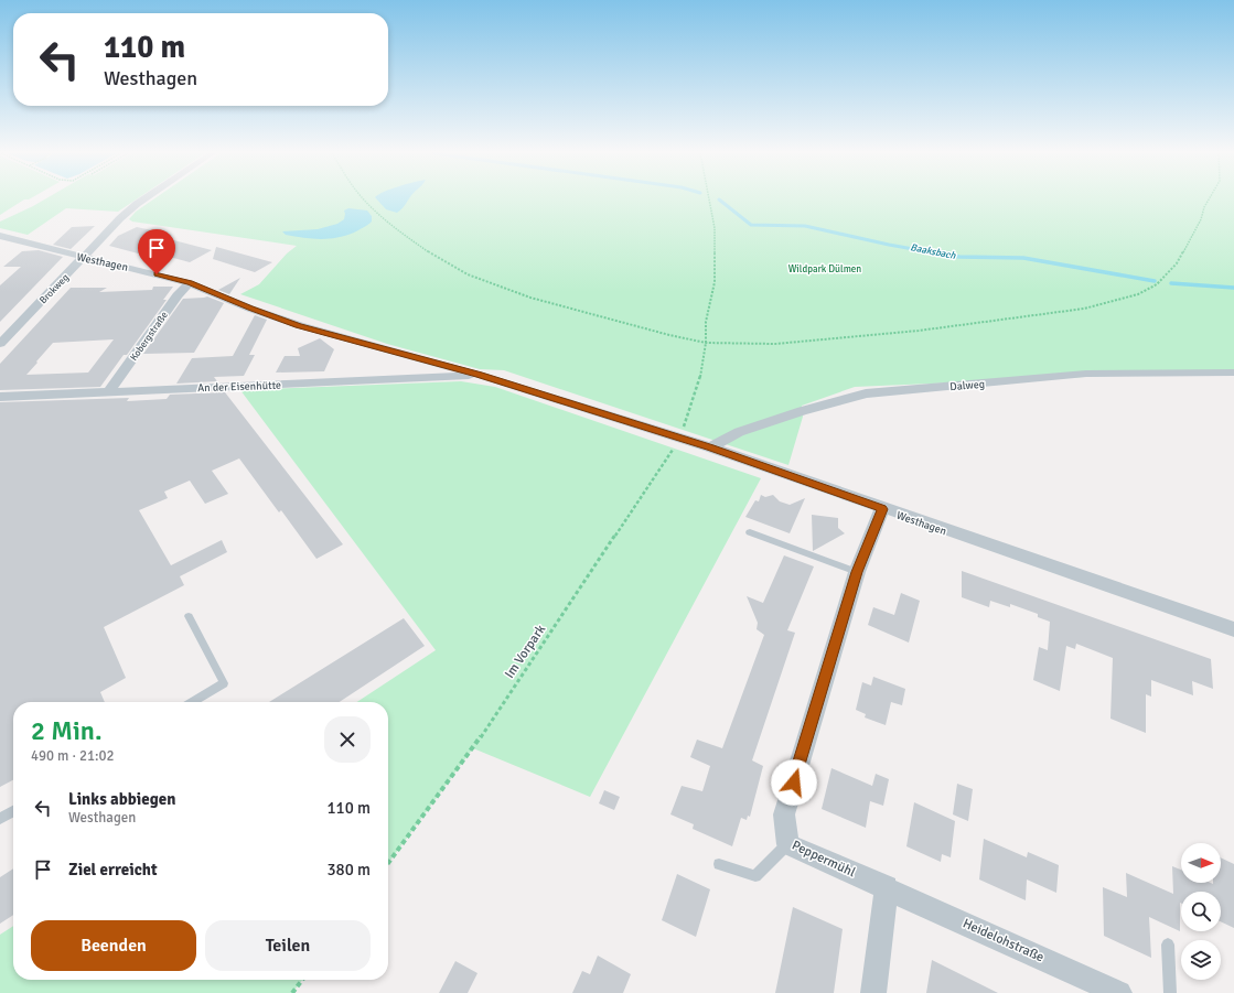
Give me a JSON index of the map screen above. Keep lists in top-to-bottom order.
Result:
{
  "streets": {
    "street": [
      "Westhagen",
      "Brokweg",
      "Kobergstraße",
      "Dalweg",
      "An der Eisenhütte",
      "Peppermühl",
      "Heidelohstraße"
    ],
    "path": ["Im Vorpark"]
  },
  "crossings": [
    ["Westhagen", "Brokweg"],
    ["Westhagen", "Kobergstraße"],
    ["Westhagen", "Dalweg"],
    ["Westhagen", "An der Eisenhütte"],
    ["Westhagen", "Im Vorpark"],
    ["Westhagen", "Peppermühl"],
    ["Kobergstraße", "An der Eisenhütte"],
    ["Peppermühl", "Heidelohstraße"]
  ],
  "water": ["Baaksbach"],
  "parks": ["Wildpark Dülmen"],
  "north": "right",
  "page": {
    "turn": ["110 m", "Westhagen"],
    "heading": ["2 Min.", "490 m · 21:02"],
    "list": [
      {
        "name": "Links abbiegen",
        "note": "Westhagen",
        "value": "110 m"
      },
      {
        "name": "Ziel erreicht",
        "value": "380 m"
      }
    ],
    "buttons": ["Beenden", "Teilen"]
  }
}
